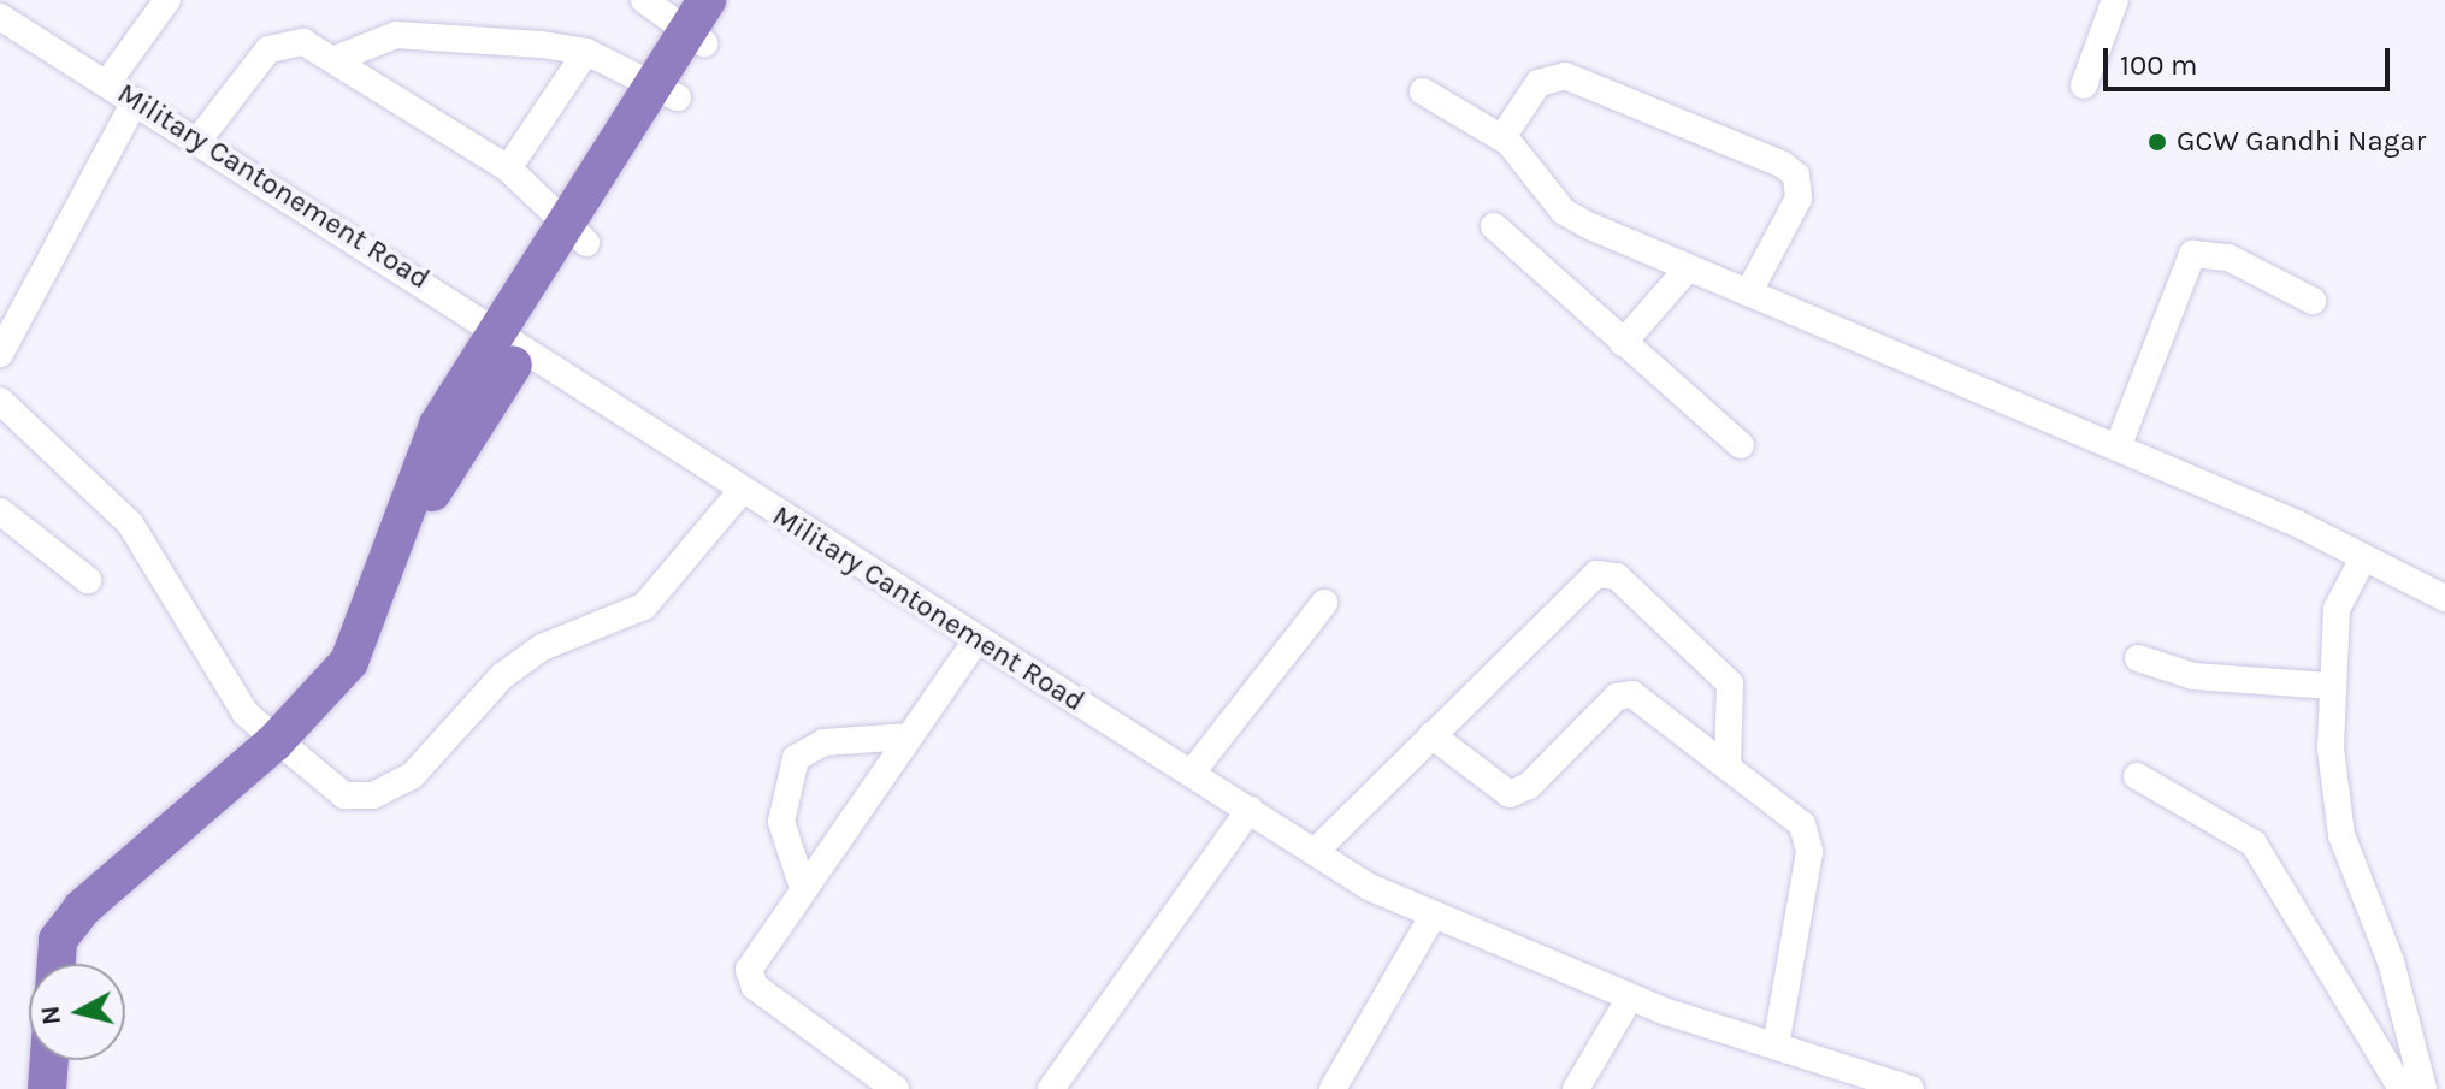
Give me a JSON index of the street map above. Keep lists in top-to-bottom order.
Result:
{
  "streets": {
    "street": ["Military Cantonement Road"]
  },
  "places": ["GCW Gandhi Nagar"],
  "scale_bar": "100 m",
  "north": "left"
}
